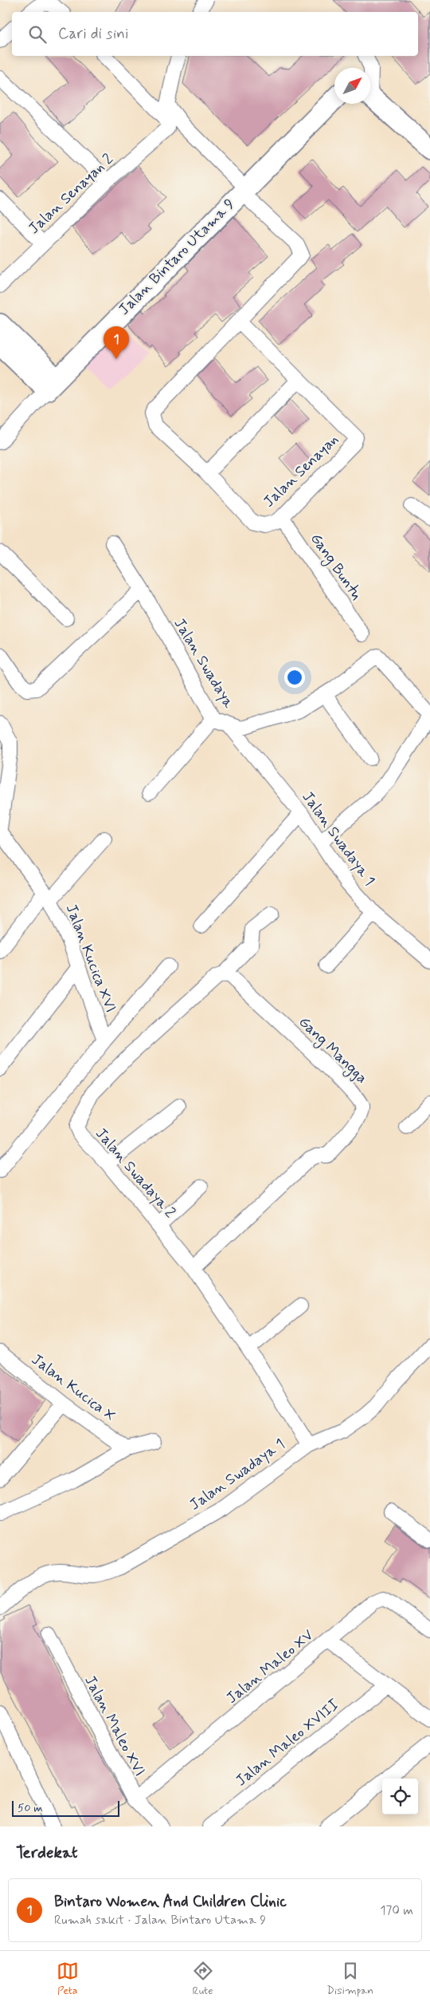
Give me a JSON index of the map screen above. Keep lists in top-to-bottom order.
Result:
{
  "streets": {
    "street": [
      "Jalan Senayan 2",
      "Jalan Bintaro Utama 9",
      "Jalan Senayan",
      "Gang Buntu",
      "Jalan Swadaya",
      "Jalan Swadaya 1",
      "Jalan Kucica XVI",
      "Gang Mangga",
      "Jalan Swadaya 2",
      "Jalan Kucica X",
      "Jalan Maleo XV",
      "Jalan Maleo XVI",
      "Jalan Maleo XVIII"
    ]
  },
  "crossings": [
    ["Jalan Bintaro Utama 9", "Jalan Senayan"],
    ["Jalan Senayan", "Gang Buntu"],
    ["Jalan Swadaya", "Jalan Swadaya 1"],
    ["Jalan Swadaya 1", "Jalan Swadaya 2"],
    ["Gang Mangga", "Jalan Swadaya 2"],
    ["Jalan Maleo XV", "Jalan Maleo XVI"]
  ],
  "scale_bar": "50 m",
  "north": "top right",
  "page": {
    "search": "Cari di sini",
    "pins": "1",
    "scale": "50 m",
    "heading": "Terdekat",
    "list": [
      {
        "mark": "1",
        "name": "Bintaro Women And Children Clinic",
        "note": "Rumah sakit · Jalan Bintaro Utama 9",
        "value": "170 m"
      }
    ],
    "nav": ["Peta", "Rute", "Disimpan"]
  }
}
